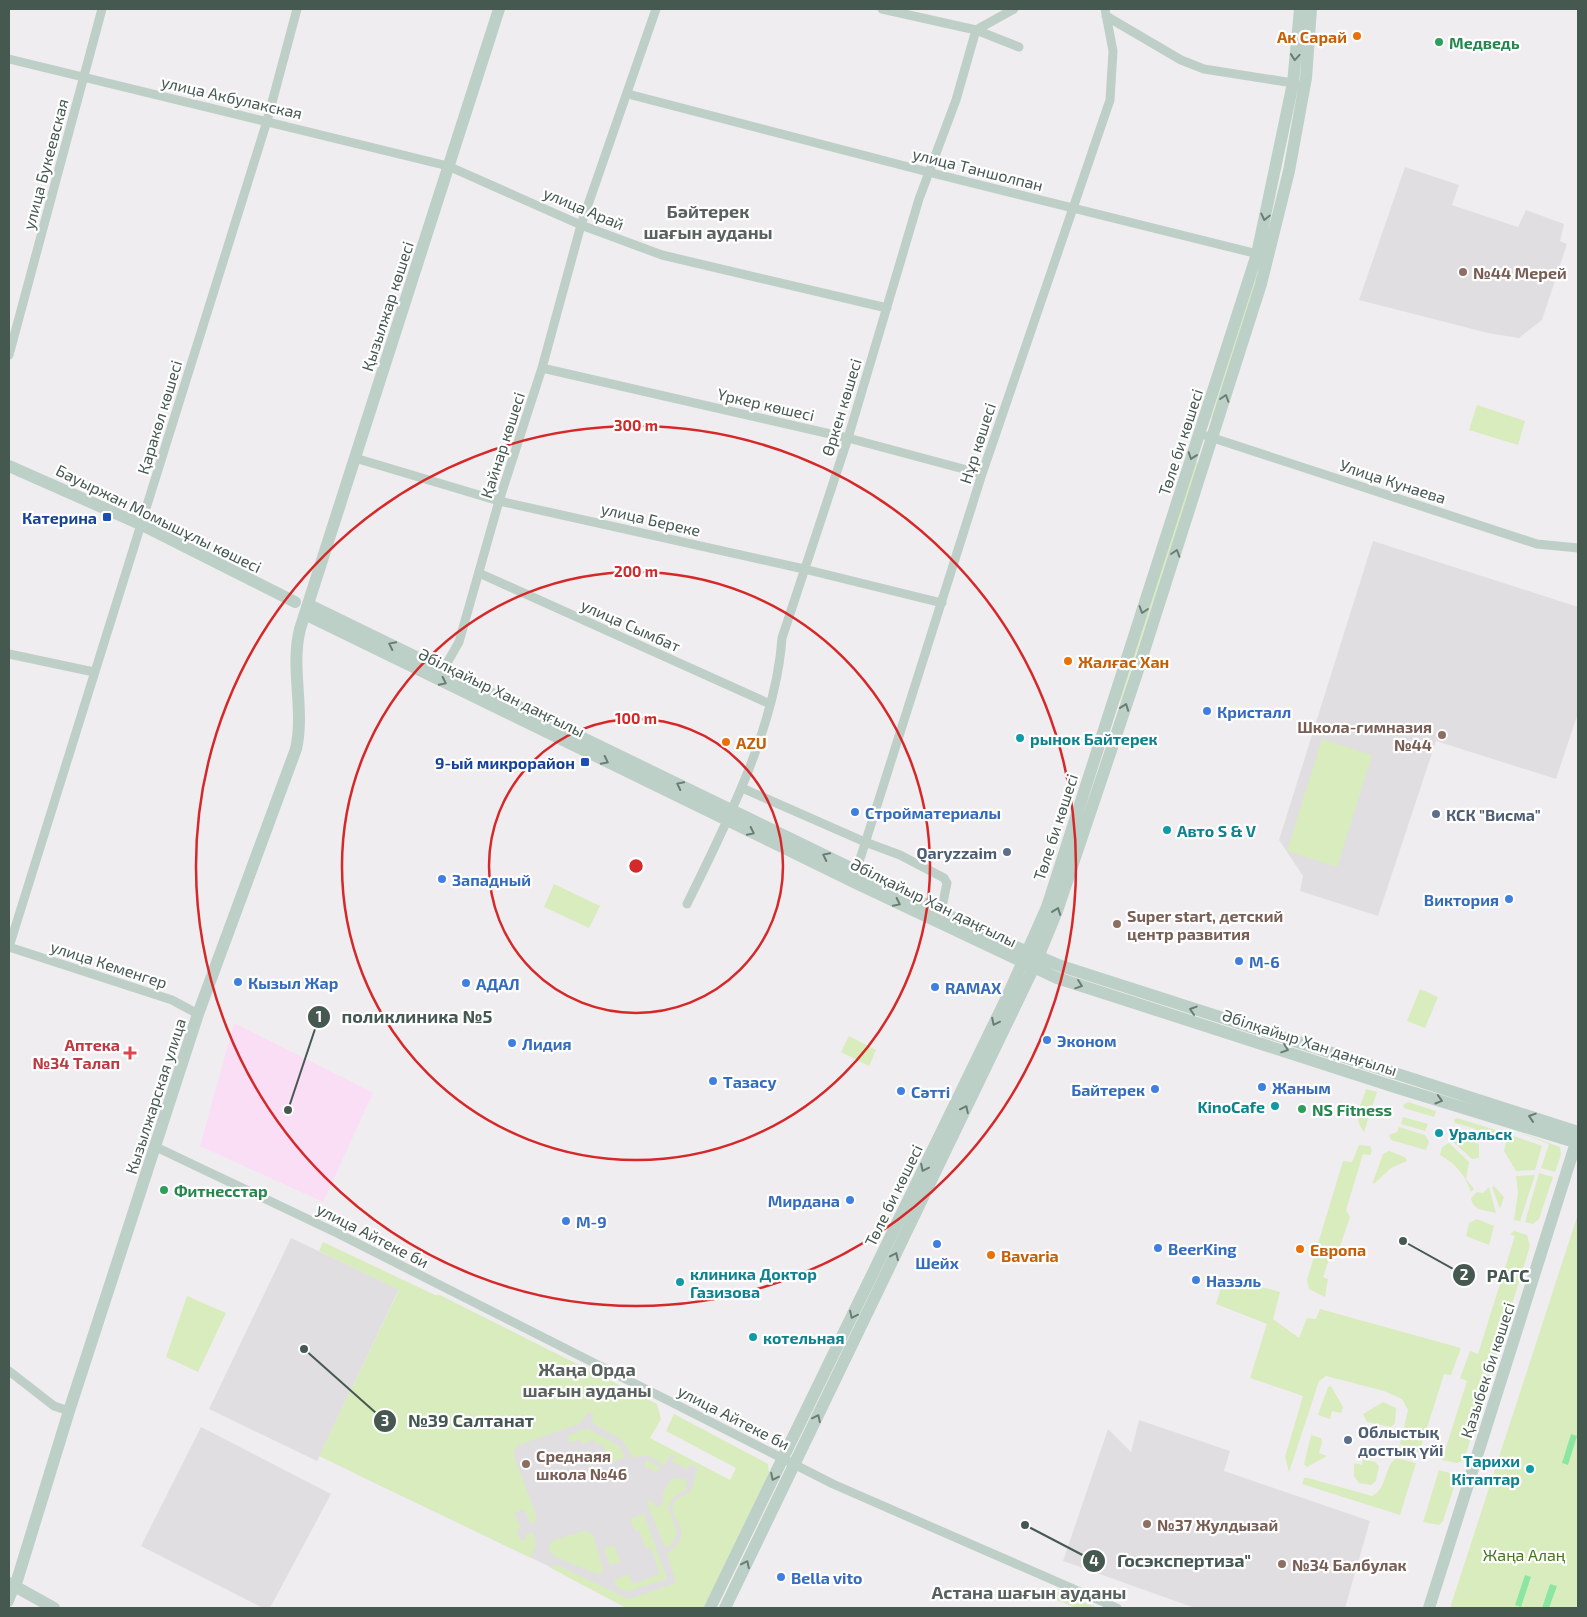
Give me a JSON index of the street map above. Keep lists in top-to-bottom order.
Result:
{
  "streets": {
    "street": [
      "улица Акбулакская",
      "улица Букеевская",
      "улица Таншолпан",
      "улица Арай",
      "Қызылжар көшесі",
      "Үркер көшесі",
      "Өркен көшесі",
      "Қаракөл көшесі",
      "Төле би көшесі",
      "Нұр көшесі",
      "Қайнар көшесі",
      "Улица Кунаева",
      "Бауыржан Момышұлы көшесі",
      "улица Береке",
      "улица Сымбат",
      "Әбілқайыр Хан даңғылы",
      "улица Кеменгер",
      "Кызылжарская улица",
      "улица Айтеке би",
      "Қазыбек би көшесі"
    ]
  },
  "crossings": [
    ["улица Акбулакская", "улица Букеевская"],
    ["улица Акбулакская", "улица Арай"],
    ["улица Акбулакская", "Қызылжар көшесі"],
    ["улица Акбулакская", "Қаракөл көшесі"],
    ["улица Таншолпан", "Өркен көшесі"],
    ["улица Таншолпан", "Төле би көшесі"],
    ["улица Таншолпан", "Нұр көшесі"],
    ["улица Таншолпан", "Қайнар көшесі"],
    ["улица Арай", "Қызылжар көшесі"],
    ["улица Арай", "Өркен көшесі"],
    ["улица Арай", "Қайнар көшесі"],
    ["Қызылжар көшесі", "Бауыржан Момышұлы көшесі"],
    ["Қызылжар көшесі", "улица Береке"],
    ["Қызылжар көшесі", "Әбілқайыр Хан даңғылы"],
    ["Қызылжар көшесі", "Кызылжарская улица"],
    ["Үркер көшесі", "Өркен көшесі"],
    ["Үркер көшесі", "Нұр көшесі"],
    ["Үркер көшесі", "Қайнар көшесі"],
    ["Өркен көшесі", "улица Береке"],
    ["Өркен көшесі", "улица Сымбат"],
    ["Өркен көшесі", "Әбілқайыр Хан даңғылы"],
    ["Қаракөл көшесі", "Бауыржан Момышұлы көшесі"],
    ["Қаракөл көшесі", "улица Кеменгер"],
    ["Төле би көшесі", "Улица Кунаева"],
    ["Төле би көшесі", "Әбілқайыр Хан даңғылы"],
    ["Төле би көшесі", "улица Айтеке би"],
    ["Нұр көшесі", "улица Береке"],
    ["Нұр көшесі", "Әбілқайыр Хан даңғылы"],
    ["Қайнар көшесі", "улица Береке"],
    ["Қайнар көшесі", "улица Сымбат"],
    ["Қайнар көшесі", "Әбілқайыр Хан даңғылы"],
    ["Бауыржан Момышұлы көшесі", "Әбілқайыр Хан даңғылы"],
    ["Бауыржан Момышұлы көшесі", "Кызылжарская улица"],
    ["Әбілқайыр Хан даңғылы", "Кызылжарская улица"],
    ["Әбілқайыр Хан даңғылы", "Қазыбек би көшесі"],
    ["улица Кеменгер", "Кызылжарская улица"],
    ["Кызылжарская улица", "улица Айтеке би"]
  ],
  "districts": ["Бәйтерек шағын ауданы", "Жаңа Орда шағын ауданы", "Астана шағын ауданы"],
  "parks": ["Жаңа Алаң"],
  "places": {
    "other": [
      "Ак Сарай",
      "Медведь",
      "№44 Мерей",
      "Жалғас Хан",
      "Кристалл",
      "Школа-гимназия №44",
      "рынок Байтерек",
      "AZU",
      "Стройматериалы",
      "КСК \"Висма\"",
      "Авто S & V",
      "Qaryzzaim",
      "Западный",
      "Виктория",
      "Super start, детский центр развития",
      "M-6",
      "Кызыл Жар",
      "АДАЛ",
      "RAMAX",
      "Эконом",
      "Лидия",
      "Тазасу",
      "Жаным",
      "Байтерек",
      "Cәтті",
      "KinoCafe",
      "NS Fitness",
      "поликлиника №5",
      "Уральск",
      "Фитнесстар",
      "Мирдана",
      "M-9",
      "РАГС",
      "Шейх",
      "BeerKing",
      "Европа",
      "Bavaria",
      "Назэль",
      "клиника Доктор Газизова",
      "котельная",
      "№39 Салтанат",
      "Облыстық достық үйі",
      "Среднаяя школа №46",
      "Тарихи Кітаптар",
      "№37 Жулдызай",
      "Госэкспертиза\"",
      "№34 Балбулак",
      "Bella vito"
    ],
    "transit": ["Катерина", "9-ый микрорайон"],
    "health": ["Аптека №34 Талап"]
  },
  "rings": ["300 m", "200 m", "100 m"]
}
